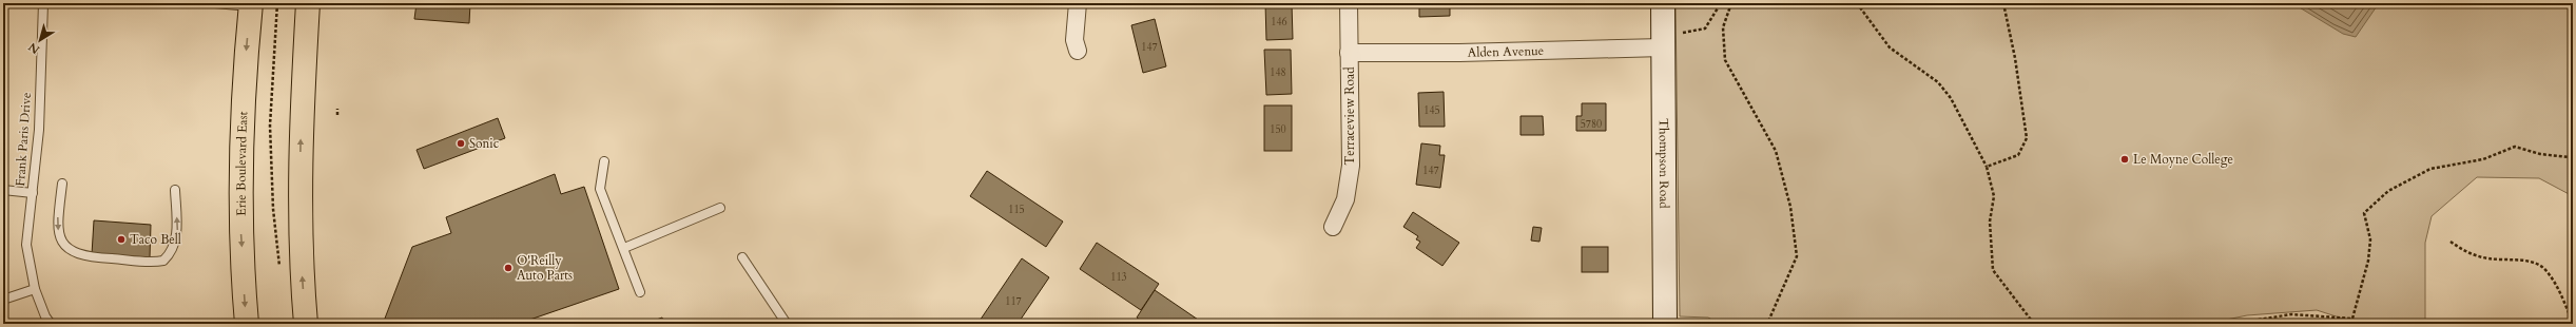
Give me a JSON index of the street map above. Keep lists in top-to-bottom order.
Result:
{
  "streets": {
    "main road": ["Erie Boulevard East"],
    "street": ["Alden Avenue", "Terraceview Road", "Thompson Road"],
    "lane": ["Frank Paris Drive"]
  },
  "crossings": [
    ["Alden Avenue", "Terraceview Road"],
    ["Alden Avenue", "Thompson Road"]
  ],
  "places": [
    "Sonic",
    "Le Moyne College",
    "Taco Bell",
    "O'Reilly Auto Parts"
  ],
  "house_numbers": [
    "146",
    "147",
    "148",
    "145",
    "5780",
    "150",
    "147",
    "115",
    "113",
    "117"
  ],
  "north": "bottom left"
}
